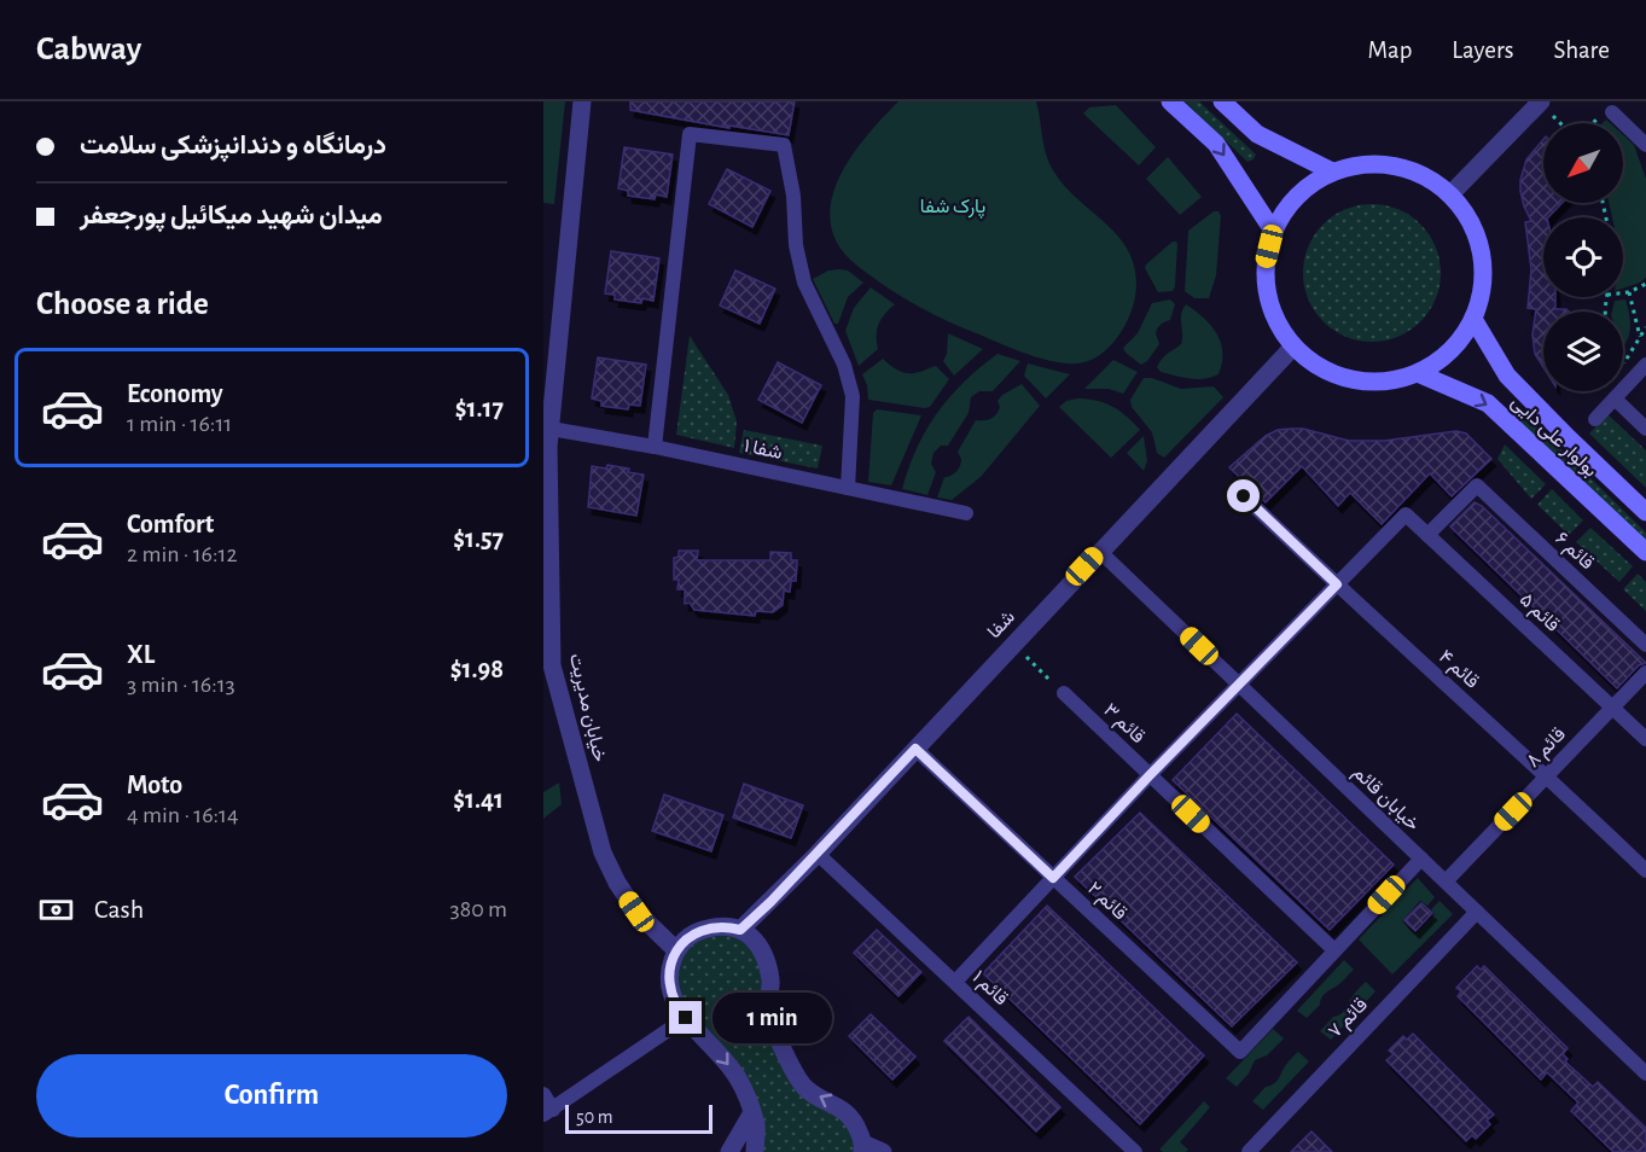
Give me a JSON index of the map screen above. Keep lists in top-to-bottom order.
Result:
{
  "streets": {
    "main road": ["بولوار علی دایی"],
    "street": [
      "شفا ۱",
      "قائم ۶",
      "قائم ۵",
      "شفا",
      "قائم ۴",
      "خیابان مدیریت",
      "قائم ۳",
      "قائم ۸",
      "خیابان قائم",
      "قائم ۲",
      "قائم ۱",
      "قائم ۷"
    ]
  },
  "crossings": [
    ["بولوار علی دایی", "شفا"],
    ["شفا ۱", "خیابان مدیریت"],
    ["قائم ۶", "قائم ۵"],
    ["قائم ۵", "قائم ۴"],
    ["قائم ۵", "قائم ۸"],
    ["شفا", "خیابان قائم"],
    ["شفا", "قائم ۲"],
    ["شفا", "قائم ۱"],
    ["قائم ۴", "قائم ۸"],
    ["قائم ۳", "قائم ۲"],
    ["قائم ۸", "خیابان قائم"],
    ["خیابان قائم", "قائم ۷"]
  ],
  "parks": ["پارک شفا"],
  "scale_bar": "50 m",
  "north": "bottom left",
  "page": {
    "header": "Cabway",
    "nav": ["Map", "Layers", "Share"],
    "banner": ["درمانگاه و دندانپزشکی سلامت", "میدان شهید میکائیل پورجعفر"],
    "heading": "Choose a ride",
    "list": [
      {
        "name": "Economy",
        "note": "1 min · 16:11",
        "value": "$1.17"
      },
      {
        "name": "Comfort",
        "note": "2 min · 16:12",
        "value": "$1.57"
      },
      {
        "name": "XL",
        "note": "3 min · 16:13",
        "value": "$1.98"
      },
      {
        "name": "Moto",
        "note": "4 min · 16:14",
        "value": "$1.41"
      }
    ],
    "pay": ["Cash", "380 m"],
    "bubble": "1 min",
    "buttons": "Confirm",
    "scale": "50 m"
  }
}
